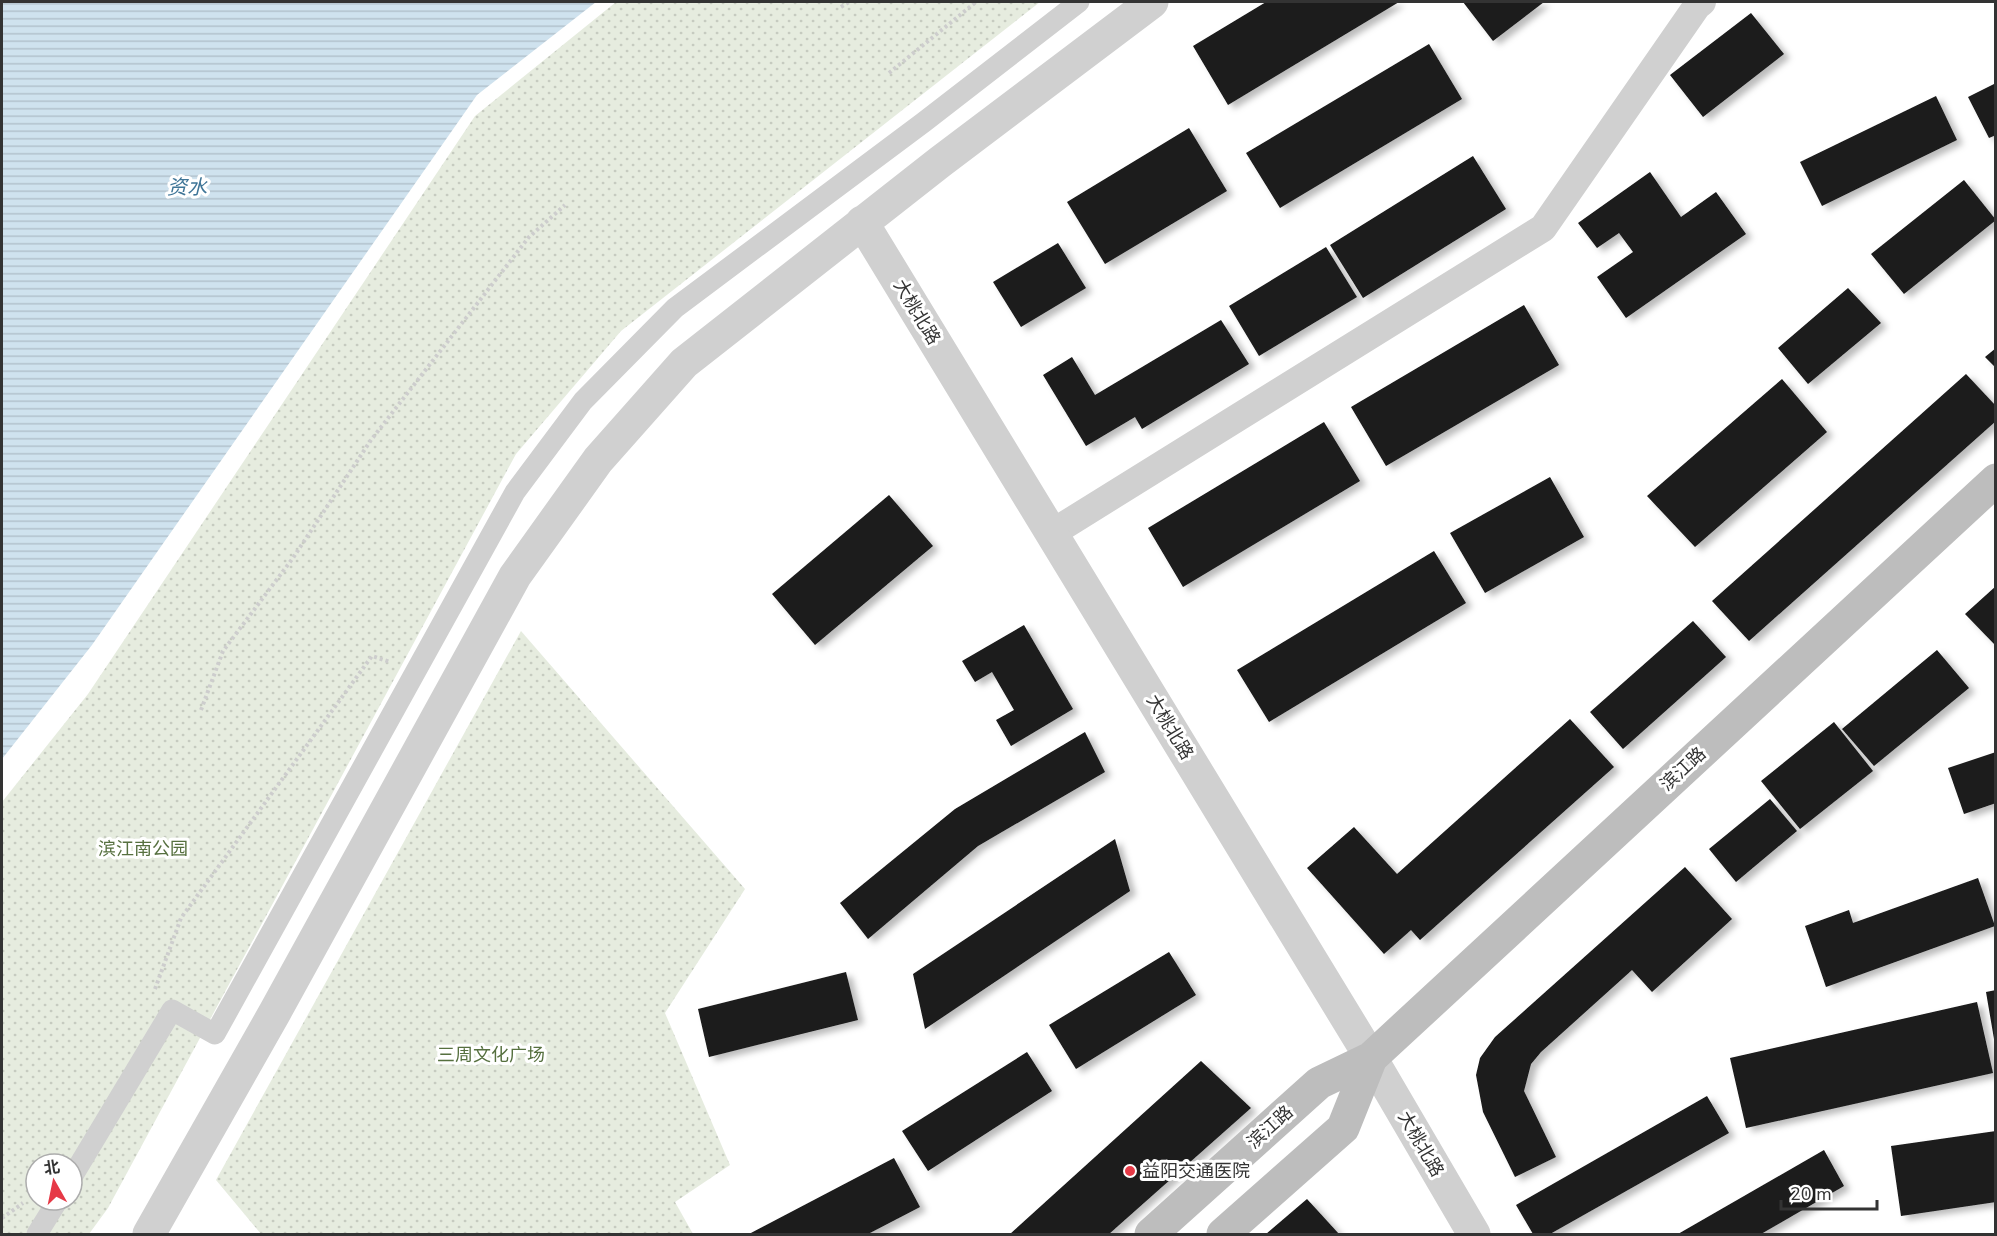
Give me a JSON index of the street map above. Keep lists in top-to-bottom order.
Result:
{
  "streets": {
    "main road": ["滨江路"],
    "street": ["大桃北路"]
  },
  "crossings": [
    ["大桃北路", "滨江路"]
  ],
  "water": ["资水"],
  "parks": ["滨江南公园", "三周文化广场"],
  "places": ["益阳交通医院"],
  "scale_bar": "20 m",
  "north": "top"
}
